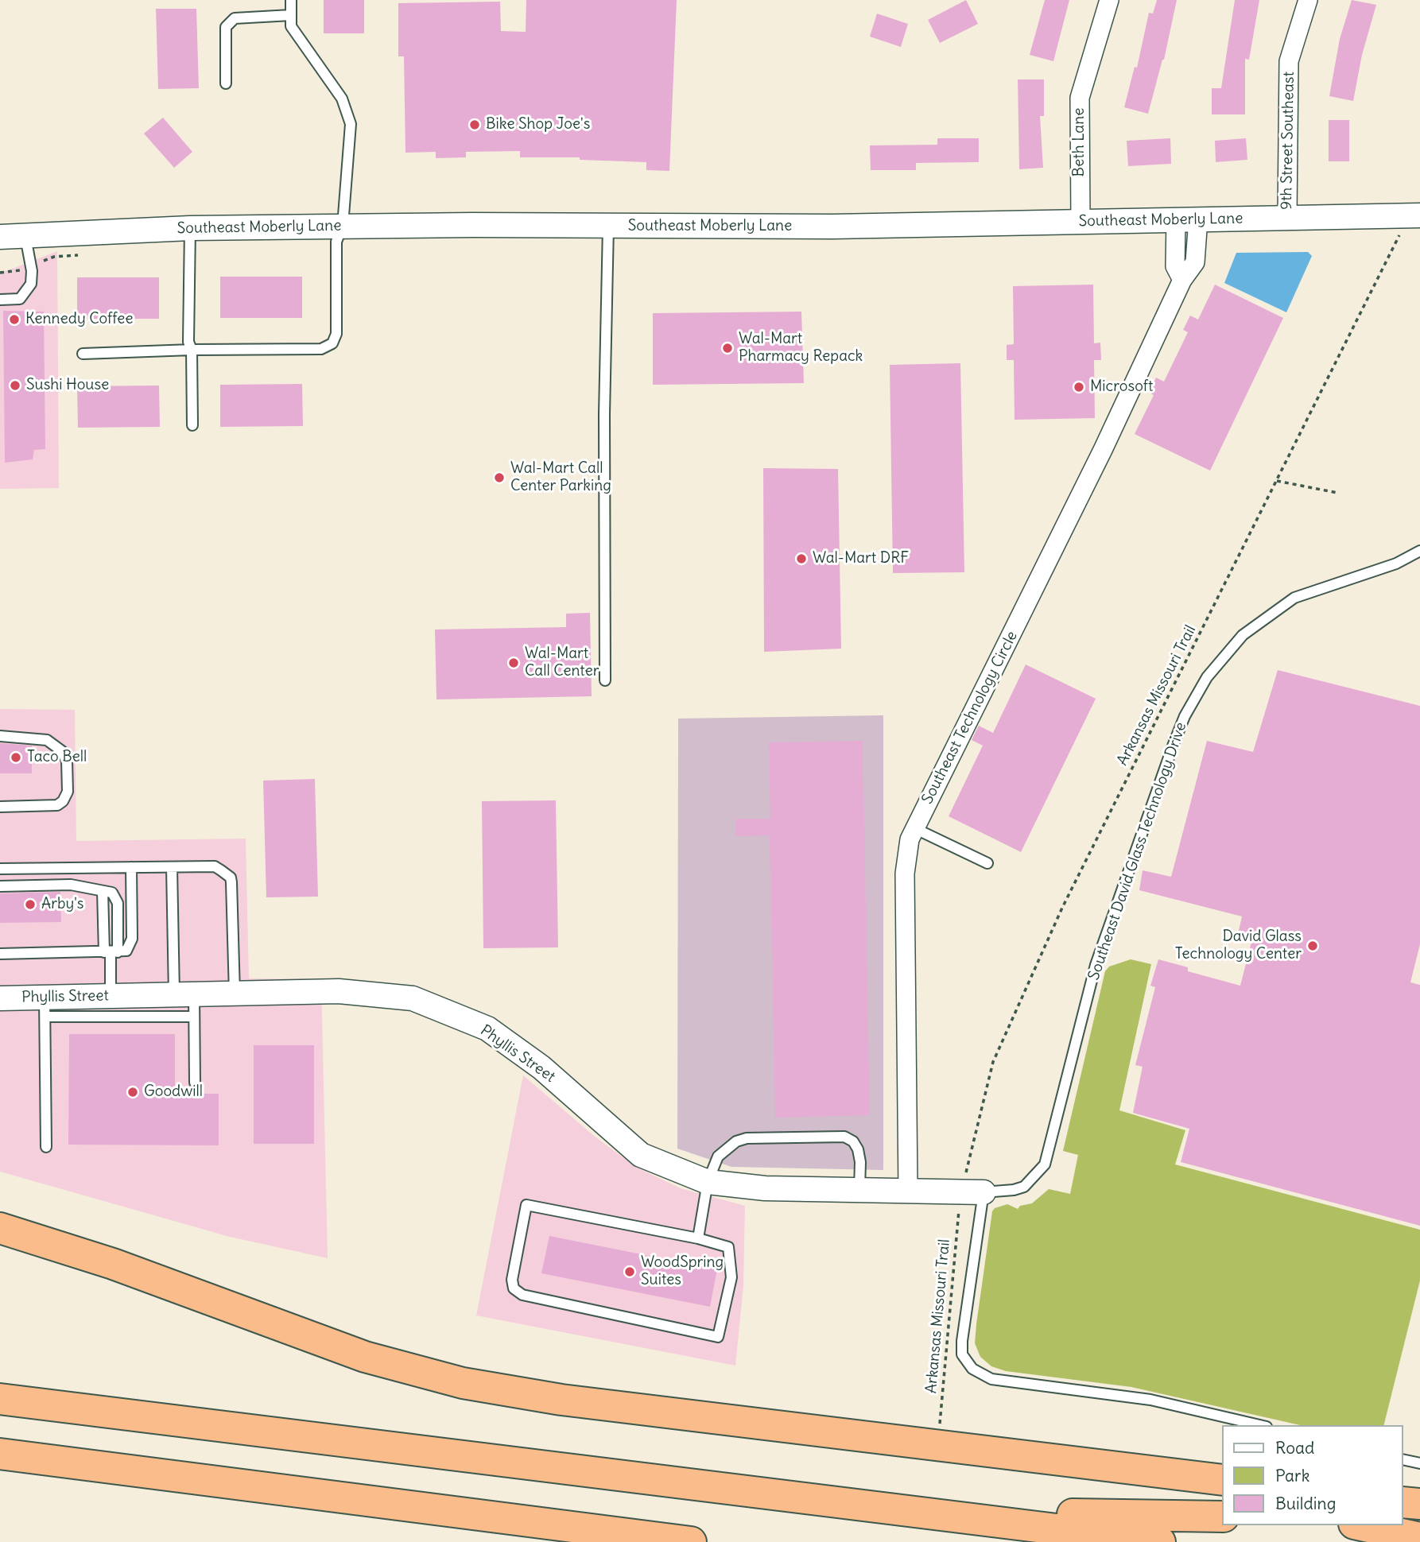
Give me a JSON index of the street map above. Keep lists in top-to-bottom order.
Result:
{
  "streets": {
    "street": [
      "9th Street Southeast",
      "Beth Lane",
      "Southeast Moberly Lane",
      "Southeast Technology Circle",
      "Southeast David Glass Technology Drive",
      "Phyllis Street"
    ],
    "path": ["Arkansas Missouri Trail"]
  },
  "crossings": [
    ["9th Street Southeast", "Southeast Moberly Lane"],
    ["Beth Lane", "Southeast Moberly Lane"],
    ["Southeast Moberly Lane", "Southeast Technology Circle"],
    ["Arkansas Missouri Trail", "Southeast David Glass Technology Drive"],
    ["Southeast Technology Circle", "Southeast David Glass Technology Drive"],
    ["Southeast Technology Circle", "Phyllis Street"],
    ["Southeast David Glass Technology Drive", "Phyllis Street"]
  ],
  "places": [
    "Bike Shop Joe's",
    "Kennedy Coffee",
    "Wal-Mart Pharmacy Repack",
    "Sushi House",
    "Microsoft",
    "Wal-Mart Call Center Parking",
    "Wal-Mart DRF",
    "Wal-Mart Call Center",
    "Taco Bell",
    "Arby's",
    "David Glass Technology Center",
    "Goodwill",
    "WoodSpring Suites"
  ],
  "legend": ["Road", "Park", "Building"]
}
